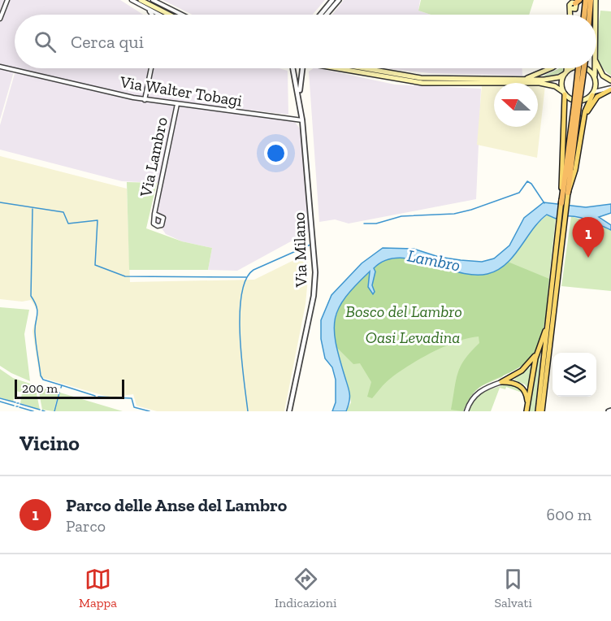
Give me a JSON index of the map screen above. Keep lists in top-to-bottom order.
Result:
{
  "streets": {
    "street": ["Via Walter Tobagi", "Via Lambro", "Via Milano"]
  },
  "crossings": [
    ["Via Walter Tobagi", "Via Lambro"],
    ["Via Walter Tobagi", "Via Milano"]
  ],
  "water": ["Lambro"],
  "parks": ["Bosco del Lambro", "Oasi Levadina"],
  "scale_bar": "200 m",
  "north": "left",
  "page": {
    "search": "Cerca qui",
    "pins": "1",
    "scale": "200 m",
    "heading": "Vicino",
    "list": [
      {
        "mark": "1",
        "name": "Parco delle Anse del Lambro",
        "note": "Parco",
        "value": "600 m"
      }
    ],
    "nav": ["Mappa", "Indicazioni", "Salvati"]
  }
}
